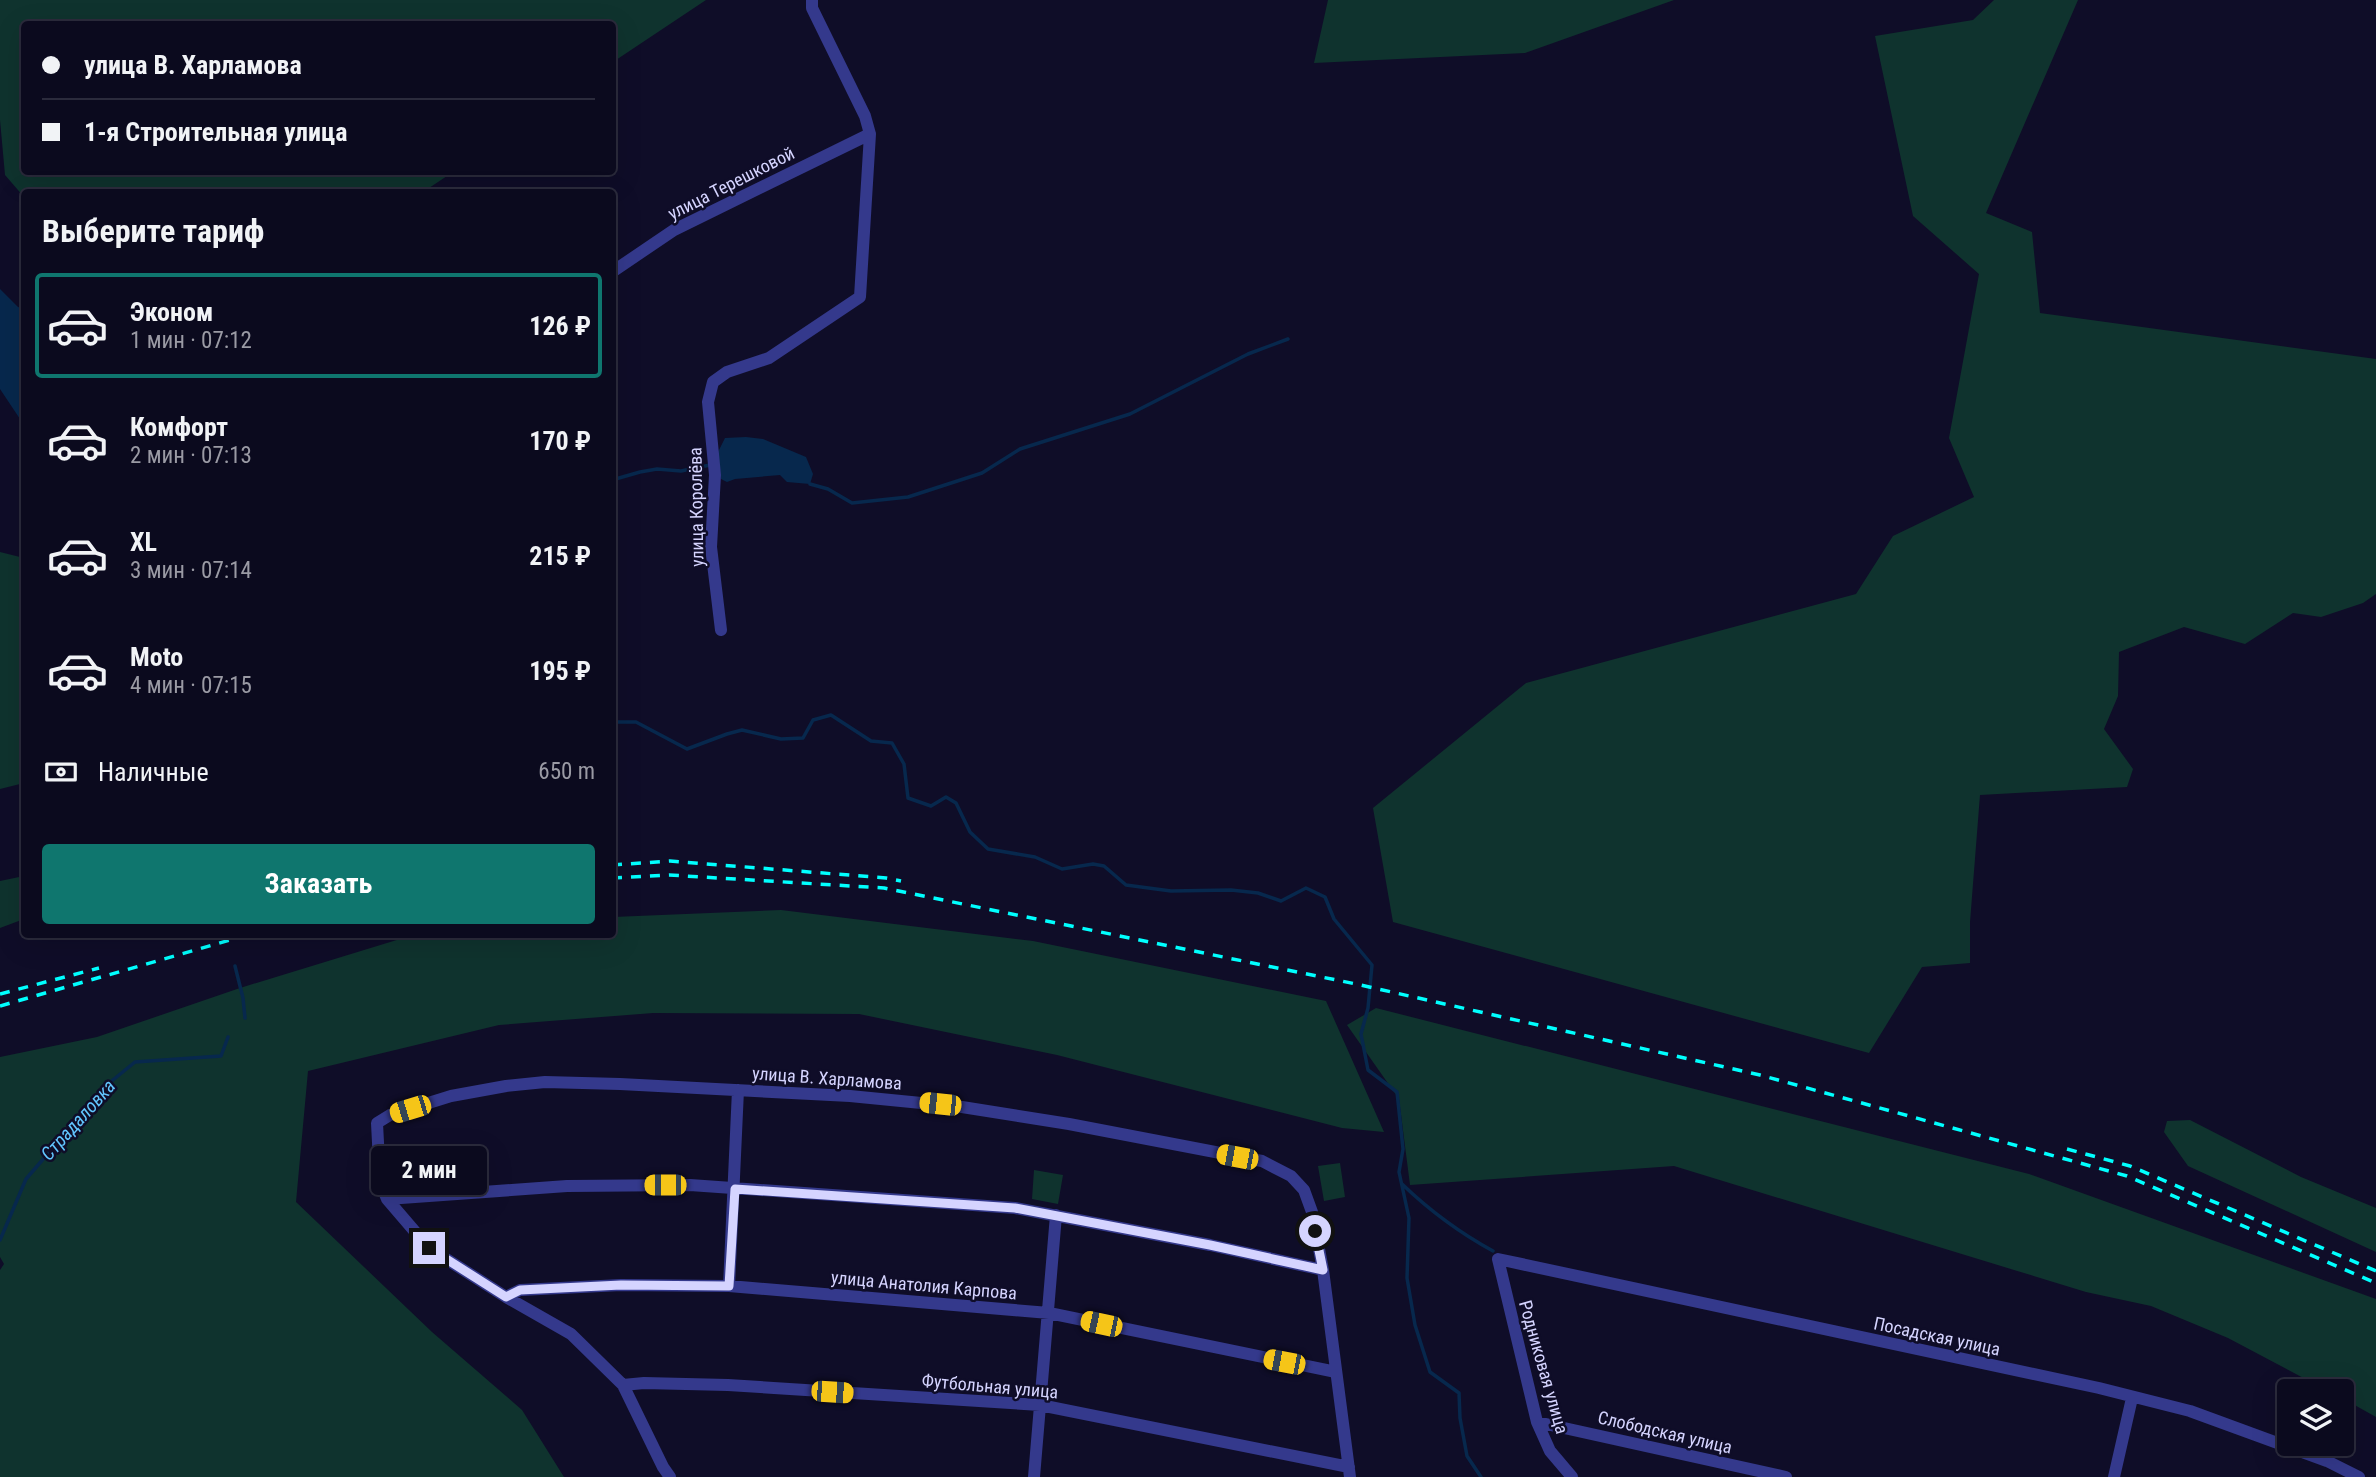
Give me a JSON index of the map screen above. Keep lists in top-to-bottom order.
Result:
{
  "streets": {
    "street": [
      "улица Терешковой",
      "улица Королёва",
      "улица В. Харламова",
      "улица Анатолия Карпова",
      "Посадская улица",
      "Родниковая улица",
      "Футбольная улица",
      "Слободская улица"
    ]
  },
  "crossings": [
    ["улица Терешковой", "улица Королёва"],
    ["улица В. Харламова", "улица Анатолия Карпова"],
    ["улица В. Харламова", "Футбольная улица"],
    ["Посадская улица", "Родниковая улица"],
    ["Родниковая улица", "Слободская улица"]
  ],
  "water": ["Страдаловка"],
  "page": {
    "banner": ["улица В. Харламова", "1-я Строительная улица"],
    "heading": "Выберите тариф",
    "list": [
      {
        "name": "Эконом",
        "note": "1 мин · 07:12",
        "value": "126 ₽"
      },
      {
        "name": "Комфорт",
        "note": "2 мин · 07:13",
        "value": "170 ₽"
      },
      {
        "name": "XL",
        "note": "3 мин · 07:14",
        "value": "215 ₽"
      },
      {
        "name": "Moto",
        "note": "4 мин · 07:15",
        "value": "195 ₽"
      }
    ],
    "pay": ["Наличные", "650 m"],
    "buttons": "Заказать",
    "bubble": "2 мин"
  }
}
